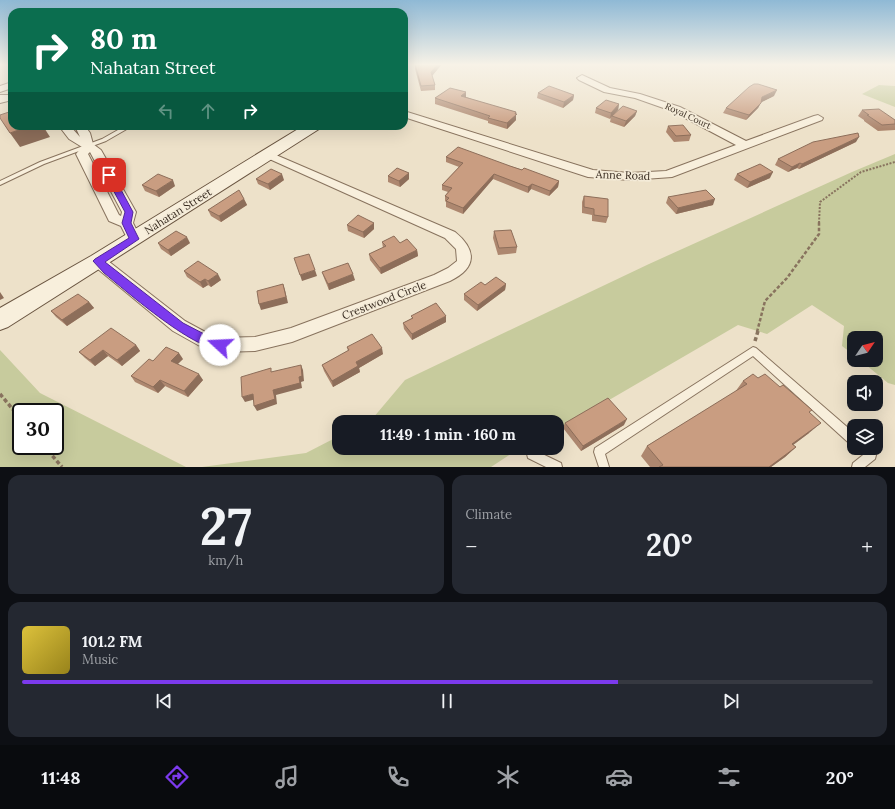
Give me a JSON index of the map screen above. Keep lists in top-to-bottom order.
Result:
{
  "streets": {
    "main road": ["Nahatan Street"],
    "street": ["Royal Court", "Anne Road", "Crestwood Circle"]
  },
  "crossings": [
    ["Royal Court", "Anne Road"],
    ["Nahatan Street", "Crestwood Circle"]
  ],
  "north": "top right",
  "page": {
    "turn": ["80 m", "Nahatan Street"],
    "limit": "30",
    "trip": "11:49 · 1 min · 160 m",
    "tile": [
      ["27", "km/h"],
      "Climate"
    ],
    "heat": ["−", "20°", "+"],
    "song": ["101.2 FM", "Music"],
    "tabs": ["11:48", "20°"]
  }
}
